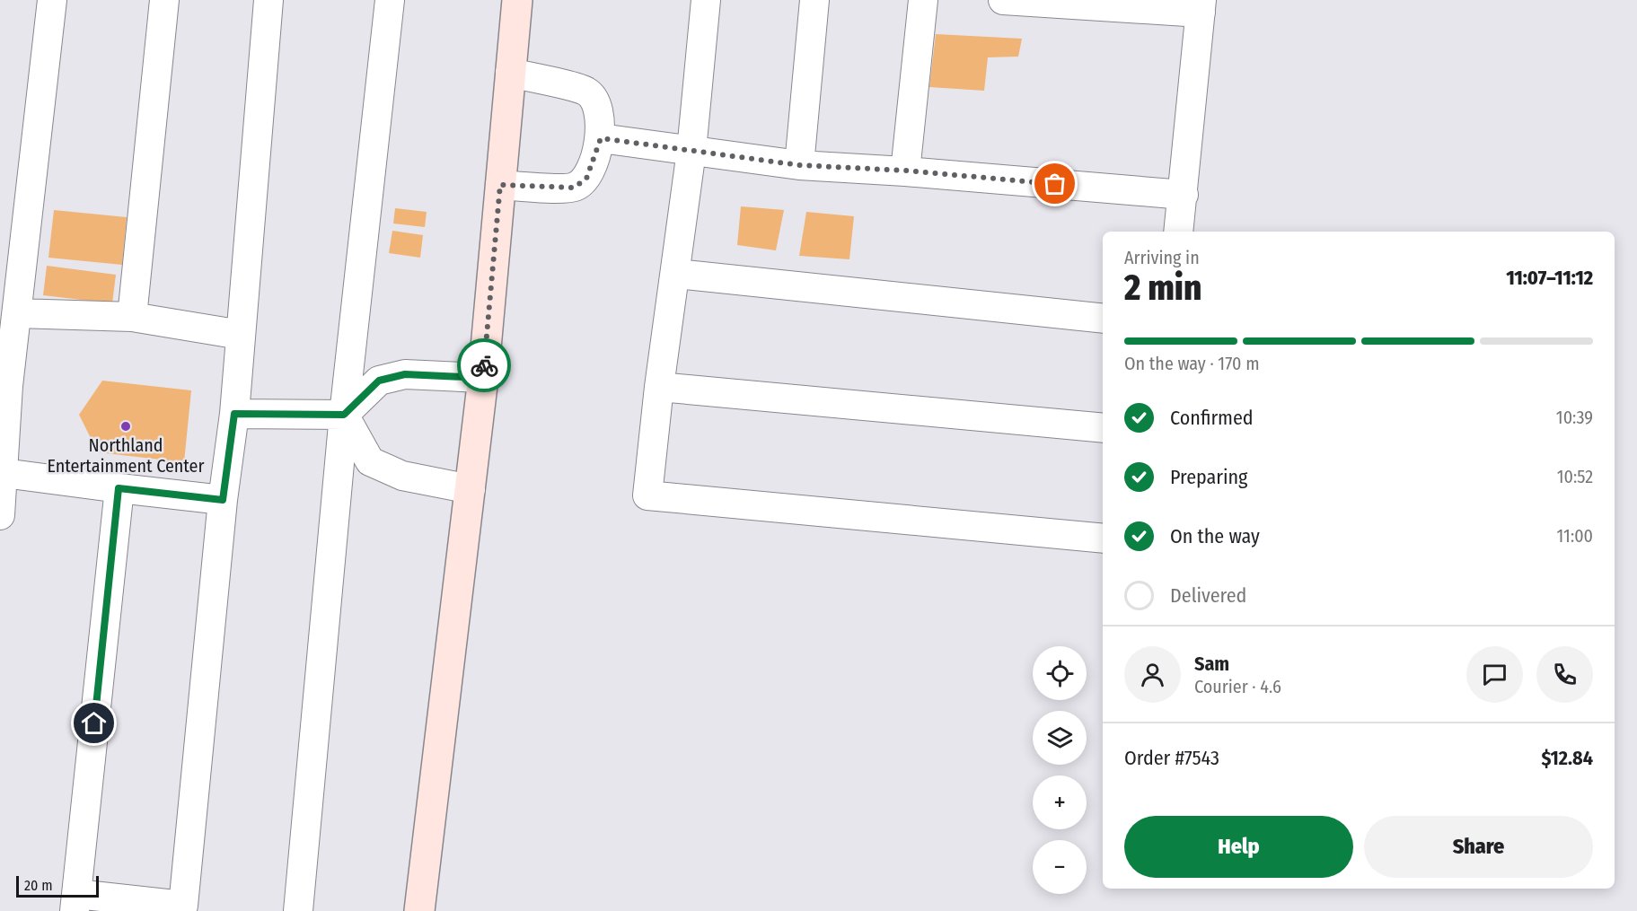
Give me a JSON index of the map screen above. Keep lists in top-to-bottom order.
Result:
{
  "places": ["Northland Entertainment Center"],
  "scale_bar": "20 m",
  "page": {
    "heading": ["2 min", "Arriving in", "11:07–11:12"],
    "panel": [
      "Sam",
      "Courier · 4.6",
      "Order #7543",
      "$12.84"
    ],
    "bar": "On the way · 170 m",
    "list": [
      ["Confirmed", "10:39"],
      ["Preparing", "10:52"],
      ["On the way", "11:00"],
      "Delivered"
    ],
    "map_buttons": ["+", "−"],
    "buttons": ["Help", "Share"],
    "scale": "20 m"
  }
}
